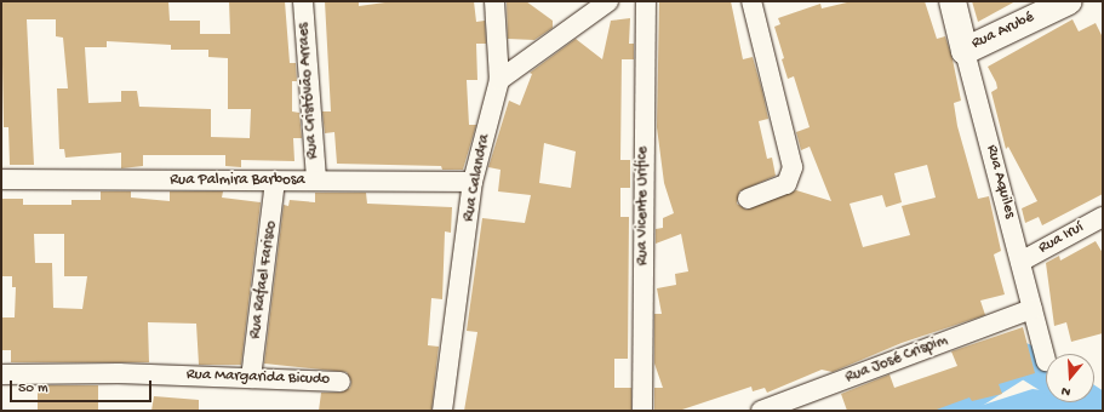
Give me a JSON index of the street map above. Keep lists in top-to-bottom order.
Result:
{
  "streets": {
    "street": [
      "Rua Arubé",
      "Rua Cristóvão Arraes",
      "Rua Calandra",
      "Rua Palmira Barbosa",
      "Rua Aquiles",
      "Rua Vicente Urifice",
      "Rua Iruí",
      "Rua Rafael Farisco",
      "Rua José Crispim",
      "Rua Margarida Bicudo"
    ]
  },
  "crossings": [
    ["Rua Arubé", "Rua Aquiles"],
    ["Rua Cristóvão Arraes", "Rua Palmira Barbosa"],
    ["Rua Calandra", "Rua Palmira Barbosa"],
    ["Rua Palmira Barbosa", "Rua Rafael Farisco"],
    ["Rua Aquiles", "Rua Iruí"],
    ["Rua Aquiles", "Rua José Crispim"],
    ["Rua Rafael Farisco", "Rua Margarida Bicudo"]
  ],
  "scale_bar": "50 m",
  "north": "bottom"
}
